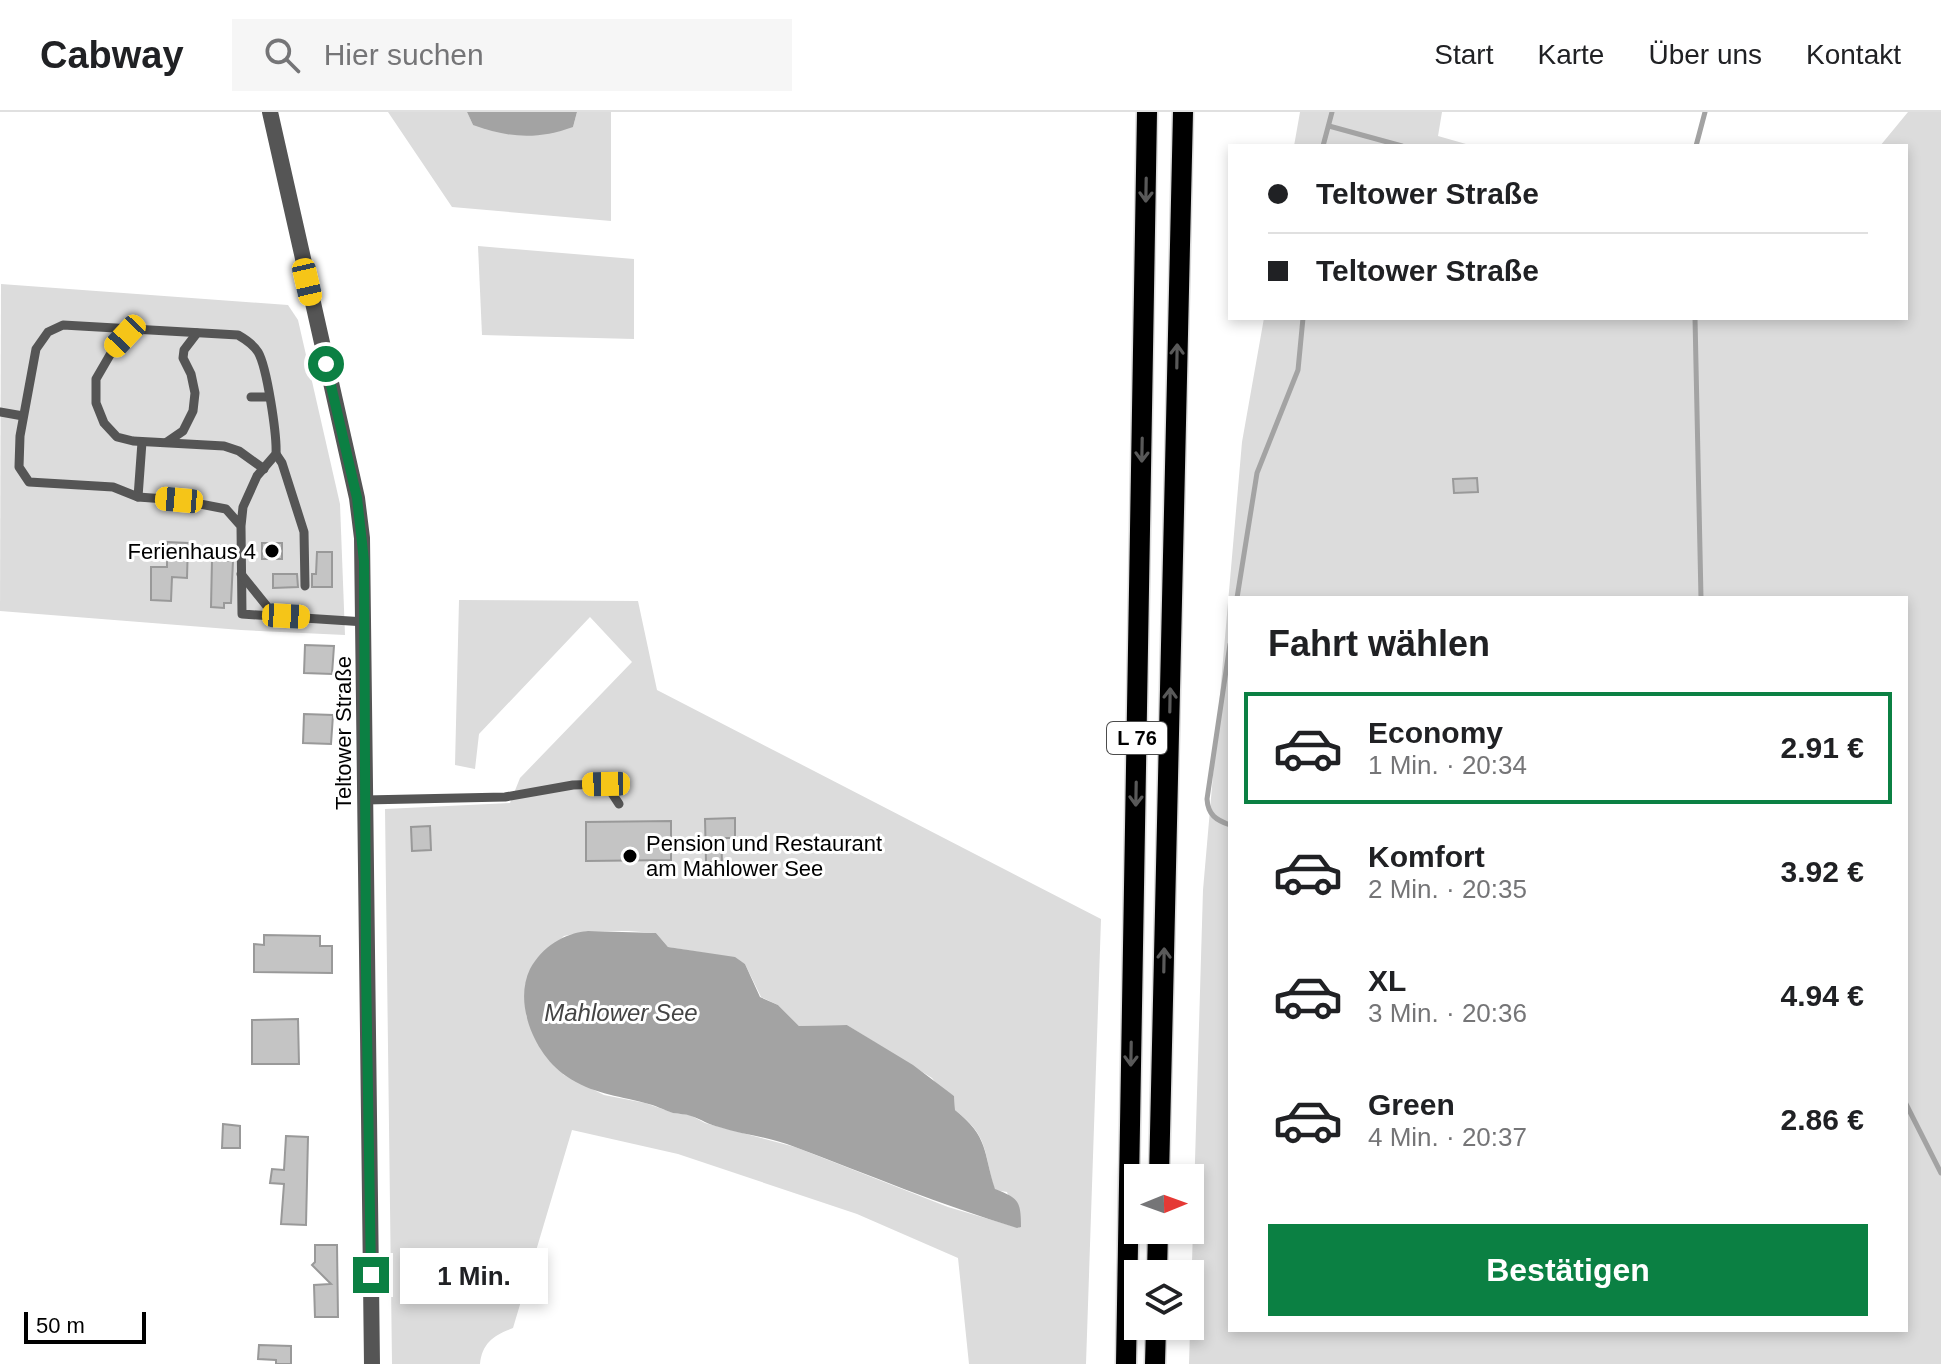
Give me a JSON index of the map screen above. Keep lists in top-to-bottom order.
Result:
{
  "streets": {
    "main road": ["L 76"],
    "street": ["Teltower Straße"]
  },
  "water": ["Mahlower See"],
  "places": ["Ferienhaus 4", "Pension und Restaurant am Mahlower See"],
  "scale_bar": "50 m",
  "north": "right",
  "page": {
    "header": "Cabway",
    "search": "Hier suchen",
    "nav": [
      "Start",
      "Karte",
      "Über uns",
      "Kontakt"
    ],
    "banner": ["Teltower Straße", "Teltower Straße"],
    "heading": "Fahrt wählen",
    "list": [
      {
        "name": "Economy",
        "note": "1 Min. · 20:34",
        "value": "2.91 €"
      },
      {
        "name": "Komfort",
        "note": "2 Min. · 20:35",
        "value": "3.92 €"
      },
      {
        "name": "XL",
        "note": "3 Min. · 20:36",
        "value": "4.94 €"
      },
      {
        "name": "Green",
        "note": "4 Min. · 20:37",
        "value": "2.86 €"
      }
    ],
    "buttons": "Bestätigen",
    "bubble": "1 Min.",
    "scale": "50 m"
  }
}
